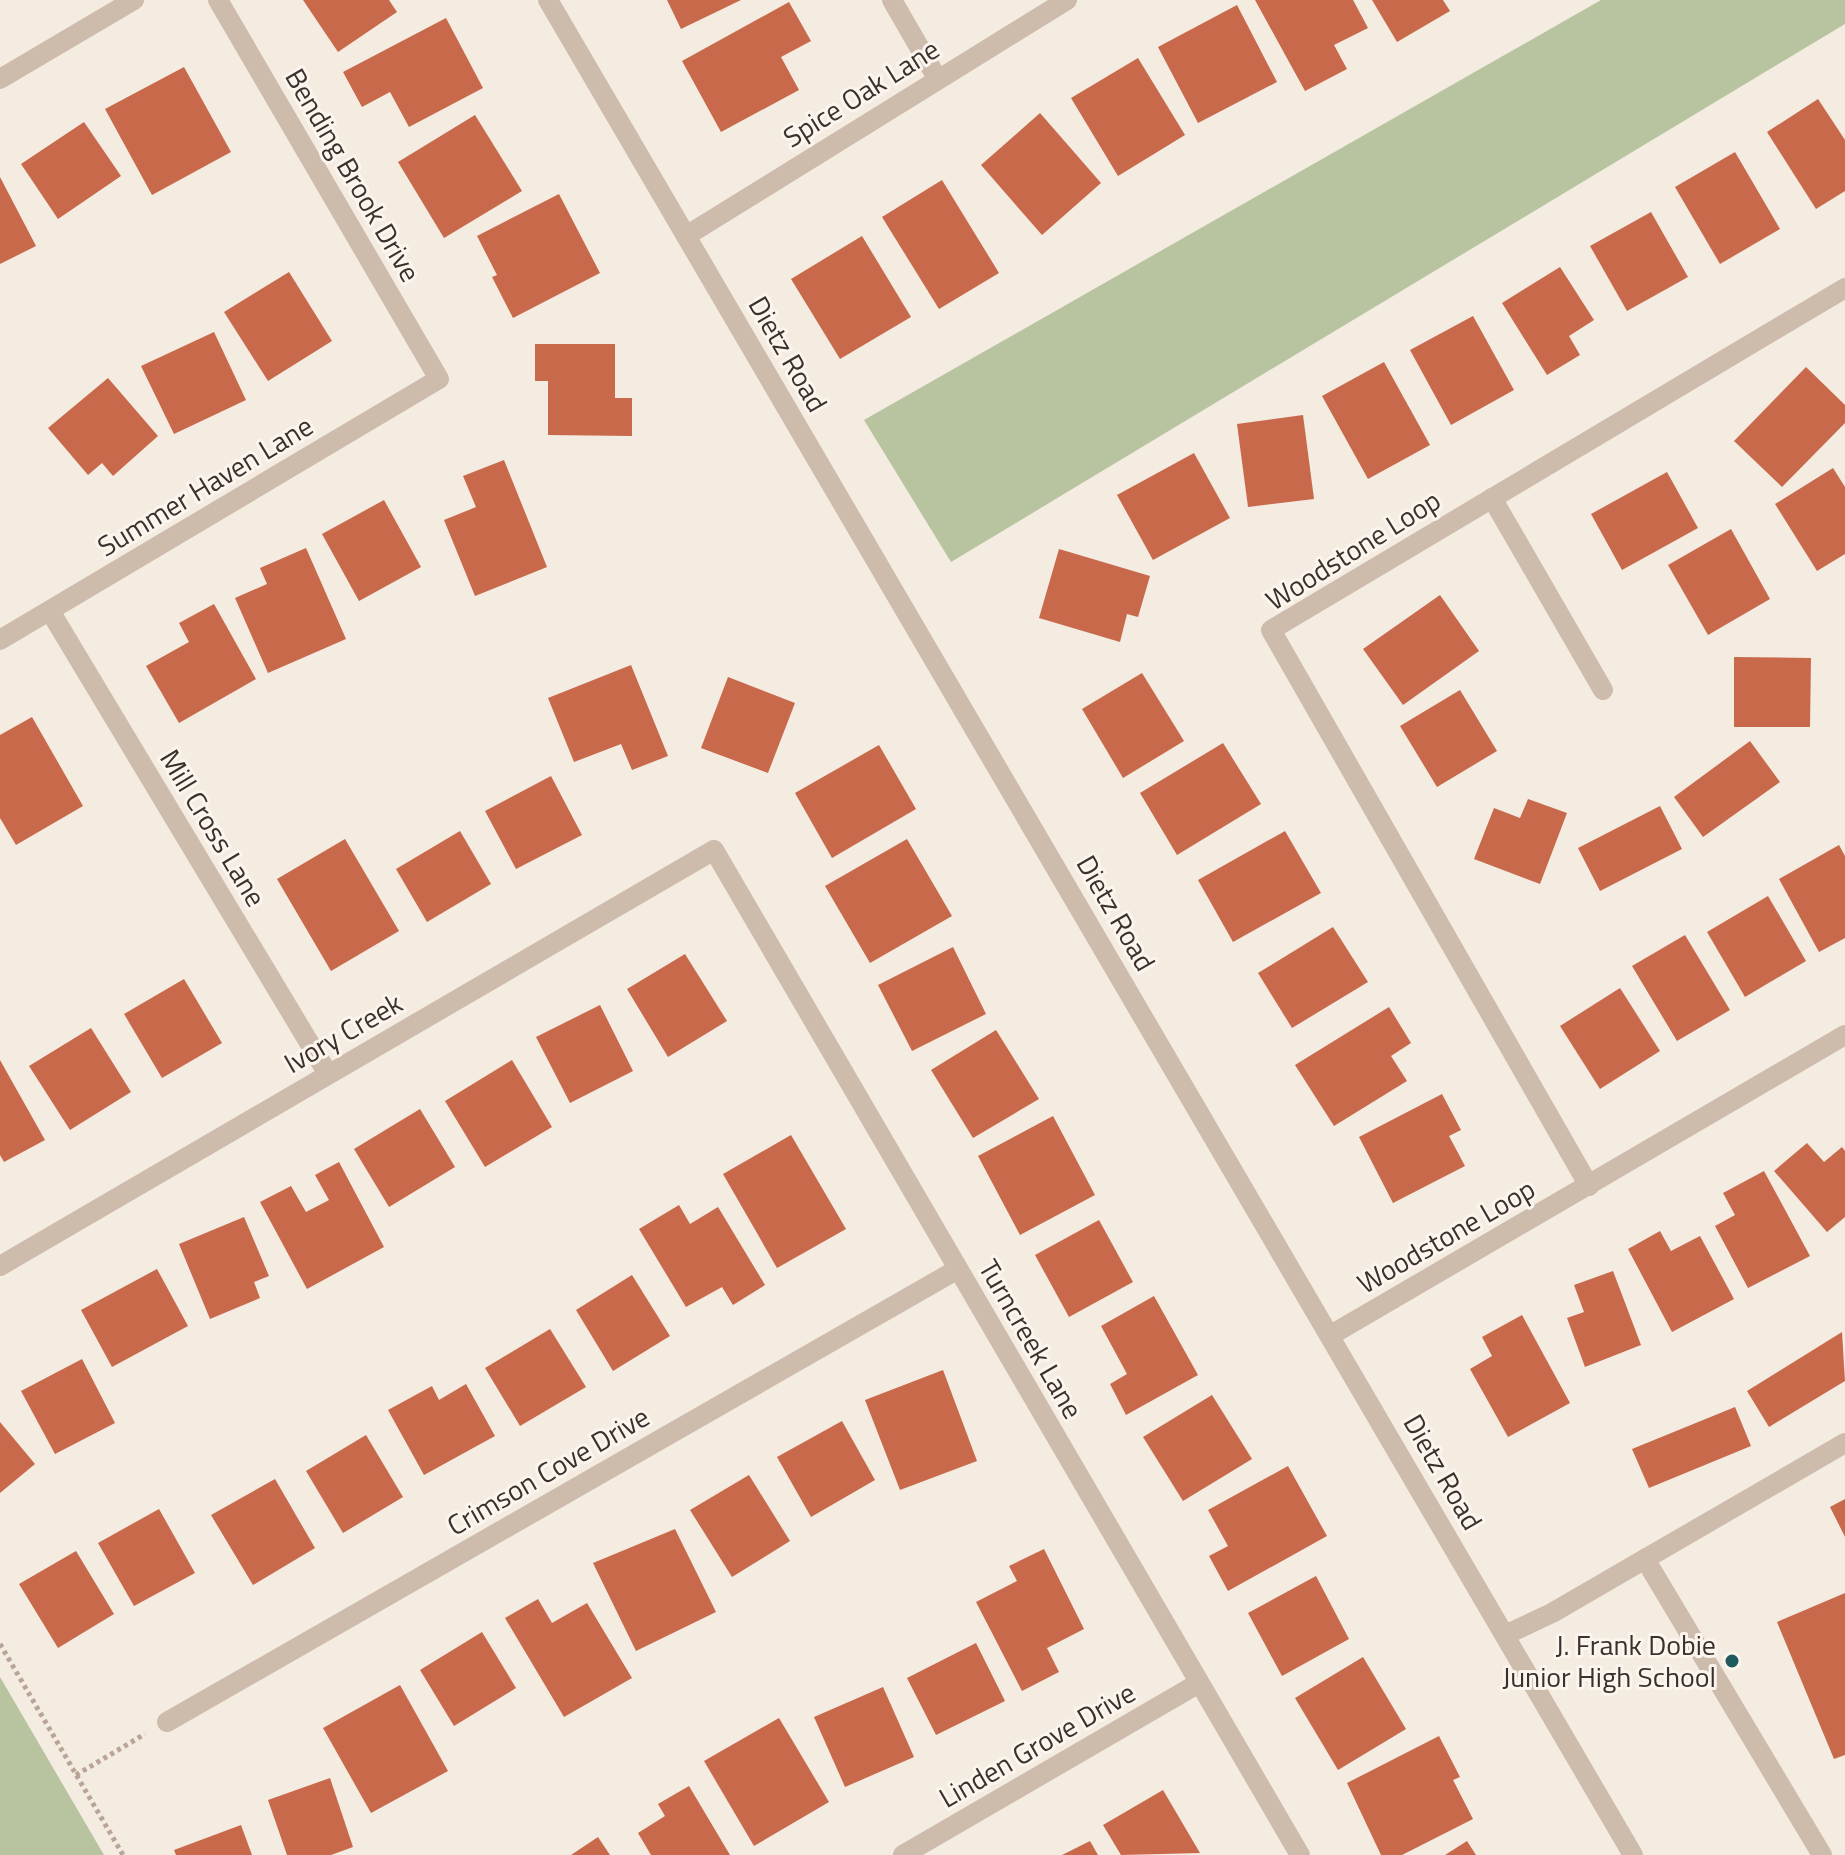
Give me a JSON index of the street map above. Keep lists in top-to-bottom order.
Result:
{
  "streets": {
    "street": [
      "Spice Oak Lane",
      "Bending Brook Drive",
      "Dietz Road",
      "Summer Haven Lane",
      "Woodstone Loop",
      "Mill Cross Lane",
      "Ivory Creek",
      "Turncreek Lane",
      "Crimson Cove Drive",
      "Linden Grove Drive"
    ]
  },
  "crossings": [
    ["Spice Oak Lane", "Dietz Road"],
    ["Bending Brook Drive", "Summer Haven Lane"],
    ["Dietz Road", "Woodstone Loop"],
    ["Summer Haven Lane", "Mill Cross Lane"],
    ["Mill Cross Lane", "Ivory Creek"],
    ["Ivory Creek", "Turncreek Lane"],
    ["Turncreek Lane", "Crimson Cove Drive"],
    ["Turncreek Lane", "Linden Grove Drive"]
  ],
  "places": ["J. Frank Dobie Junior High School"]
}
